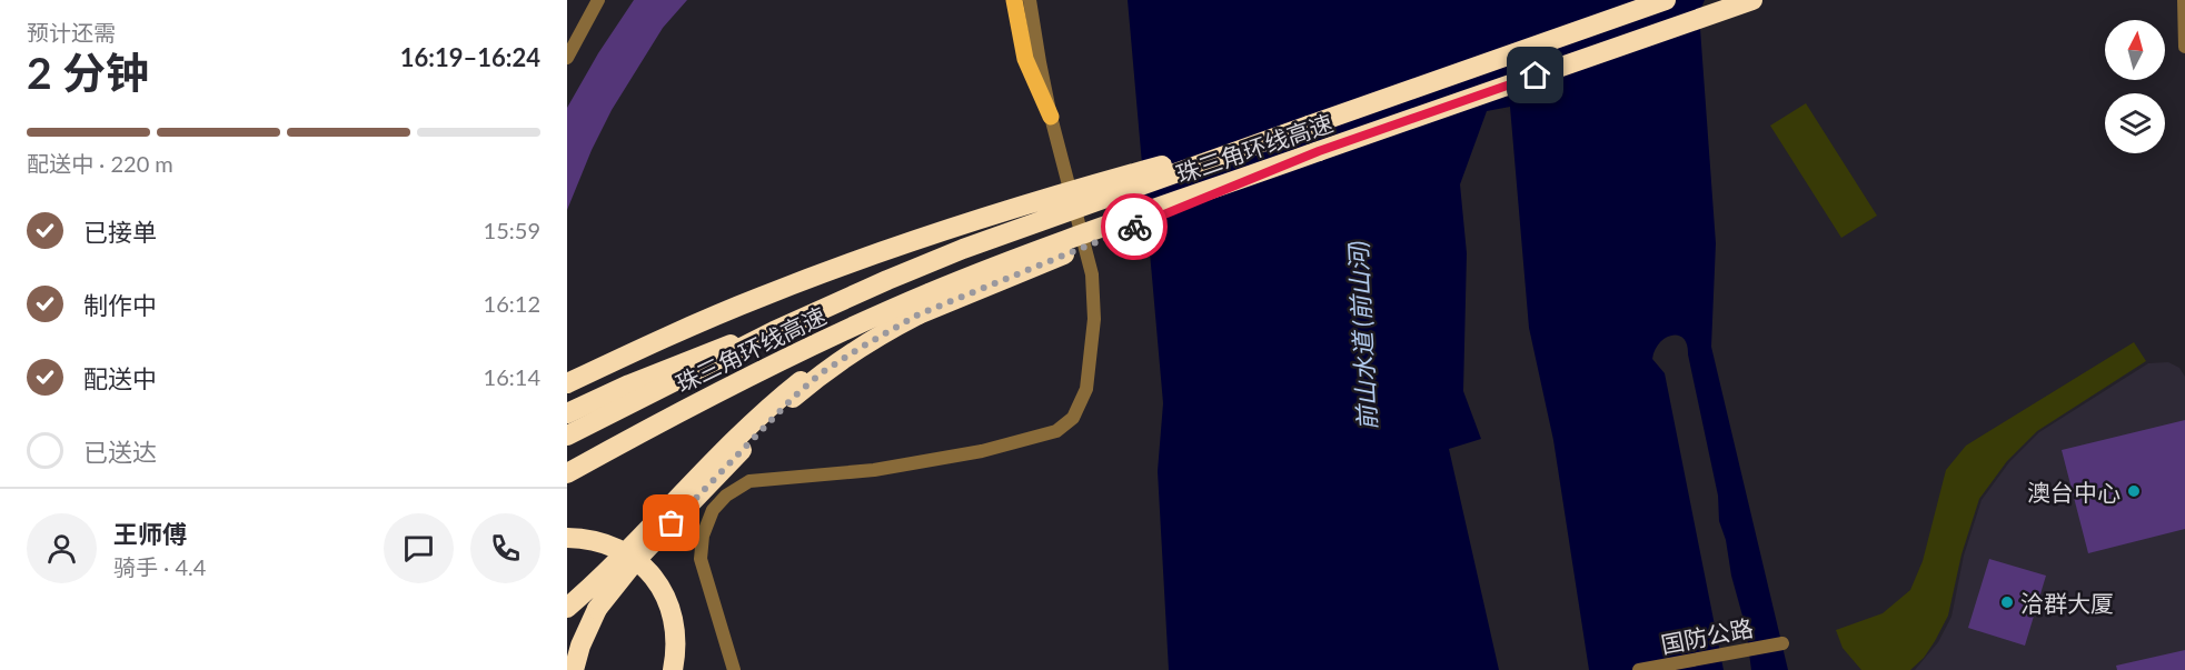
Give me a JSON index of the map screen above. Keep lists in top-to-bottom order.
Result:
{
  "streets": {
    "highway": ["珠三角环线高速"],
    "street": ["国防公路"]
  },
  "water": ["前山水道 (前山河)"],
  "places": ["澳台中心", "洽群大厦"],
  "north": "top",
  "page": {
    "heading": ["2 分钟", "预计还需", "16:19–16:24"],
    "panel": ["王师傅", "骑手 · 4.4"],
    "bar": "配送中 · 220 m",
    "list": [
      ["已接单", "15:59"],
      ["制作中", "16:12"],
      ["配送中", "16:14"],
      "已送达"
    ]
  }
}
